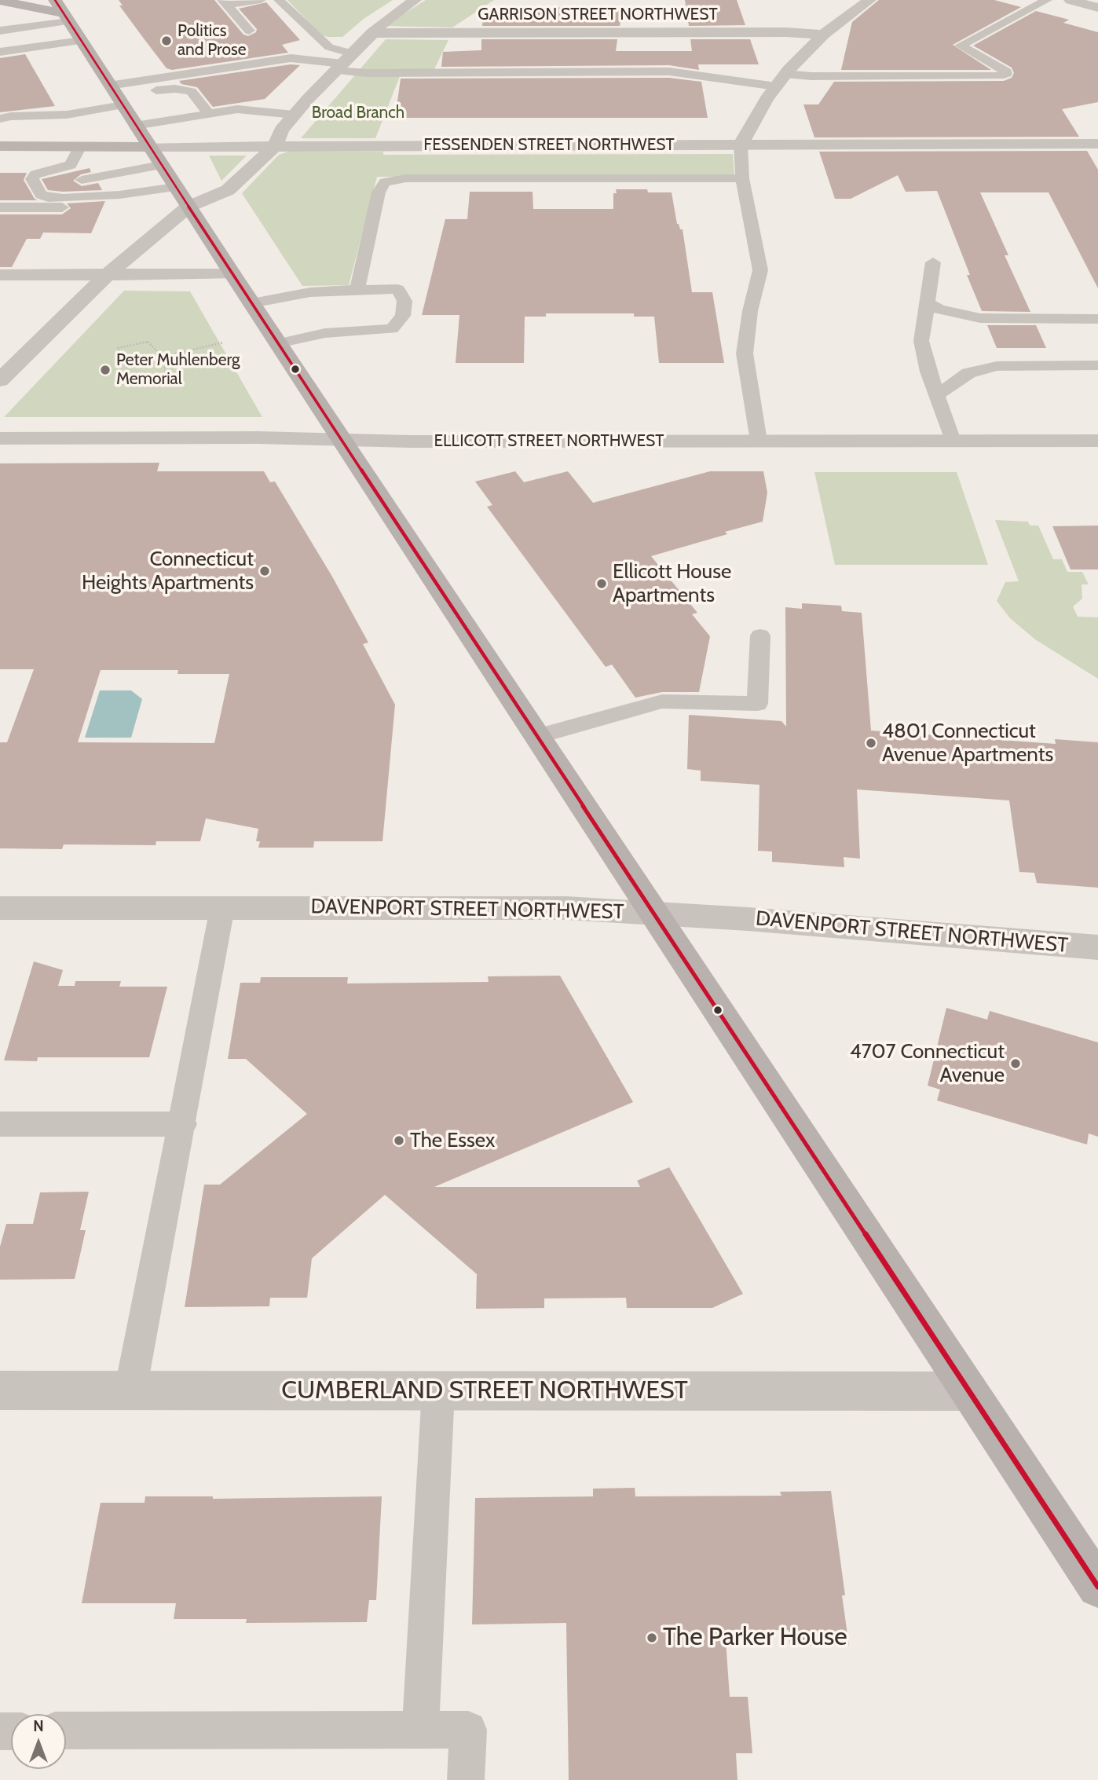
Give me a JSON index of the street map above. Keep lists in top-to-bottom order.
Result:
{
  "streets": {
    "street": [
      "GARRISON STREET NORTHWEST",
      "FESSENDEN STREET NORTHWEST",
      "ELLICOTT STREET NORTHWEST",
      "DAVENPORT STREET NORTHWEST",
      "CUMBERLAND STREET NORTHWEST"
    ]
  },
  "parks": ["Broad Branch"],
  "places": [
    "Politics and Prose",
    "Peter Muhlenberg Memorial",
    "Connecticut Heights Apartments",
    "Ellicott House Apartments",
    "4801 Connecticut Avenue Apartments",
    "4707 Connecticut Avenue",
    "The Essex",
    "The Parker House"
  ],
  "north": "top"
}
